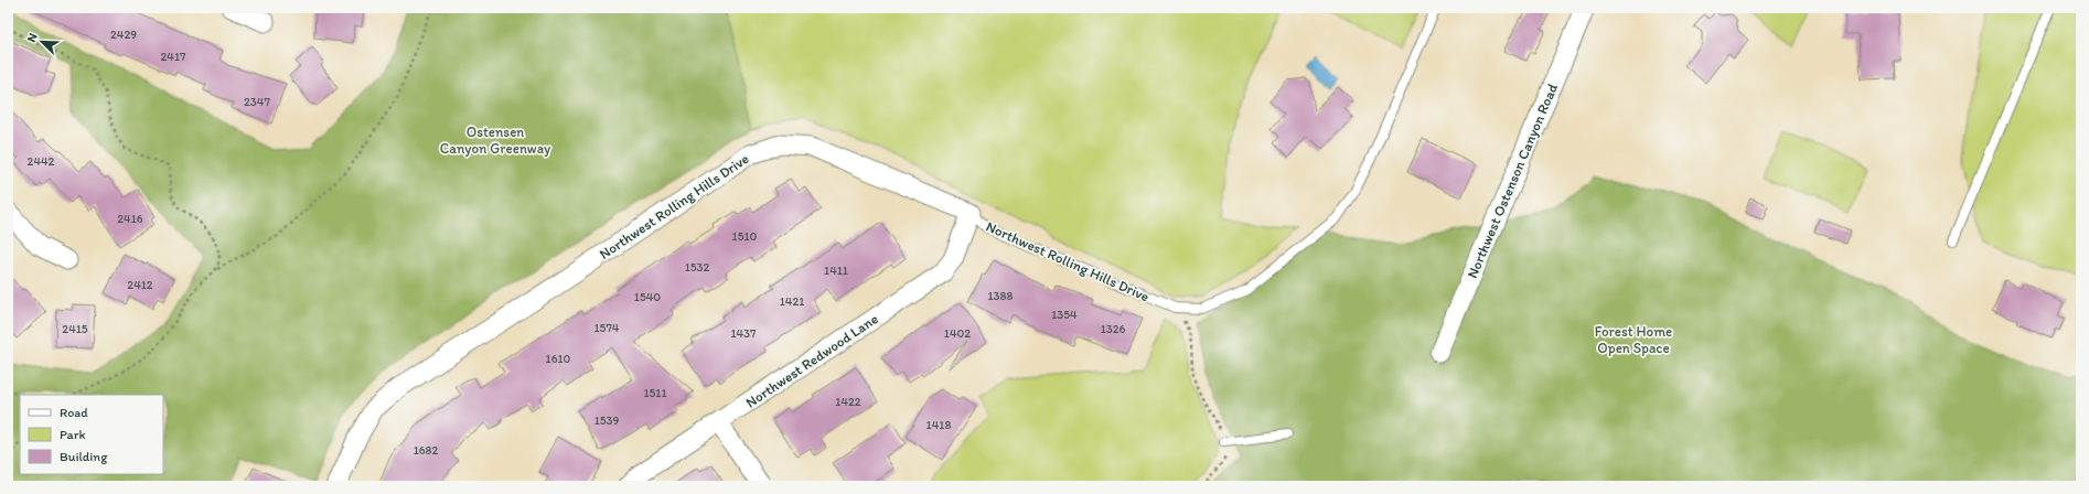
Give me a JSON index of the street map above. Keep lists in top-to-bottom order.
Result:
{
  "streets": {
    "street": ["Northwest Ostenson Canyon Road", "Northwest Rolling Hills Drive", "Northwest Redwood Lane"]
  },
  "crossings": [
    ["Northwest Rolling Hills Drive", "Northwest Redwood Lane"]
  ],
  "parks": ["Ostensen Canyon Greenway", "Forest Home Open Space"],
  "house_numbers": [
    "2429",
    "2417",
    "2347",
    "2442",
    "2416",
    "1510",
    "1532",
    "1411",
    "2412",
    "1388",
    "1540",
    "1421",
    "1354",
    "1574",
    "2415",
    "1326",
    "1437",
    "1402",
    "1610",
    "1511",
    "1422",
    "1539",
    "1418",
    "1682"
  ],
  "legend": ["Road", "Park", "Building"],
  "north": "top left"
}
